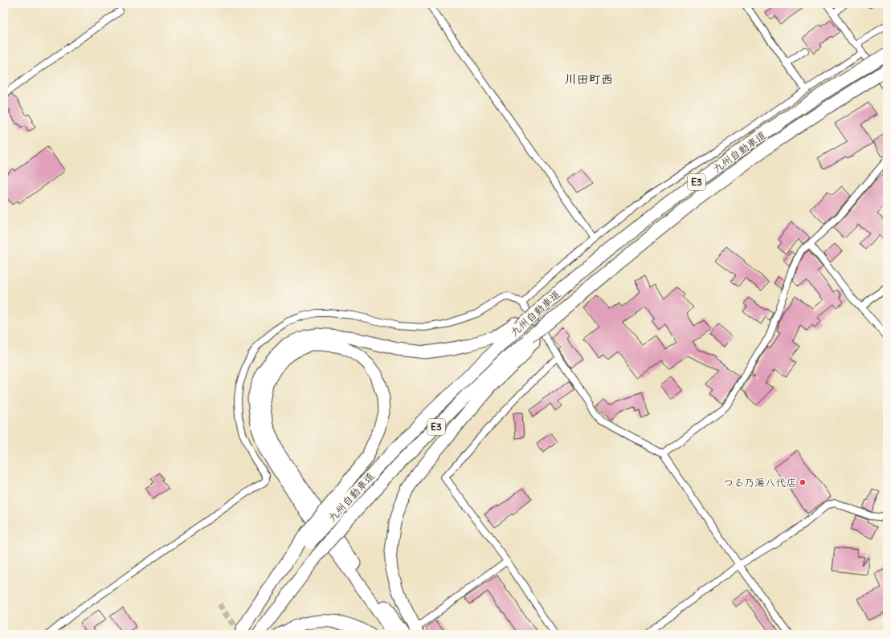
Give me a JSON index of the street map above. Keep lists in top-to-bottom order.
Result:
{
  "streets": {
    "highway": ["九州自動車道", "E3"]
  },
  "districts": ["川田町西"],
  "places": ["つる乃湯八代店"]
}
